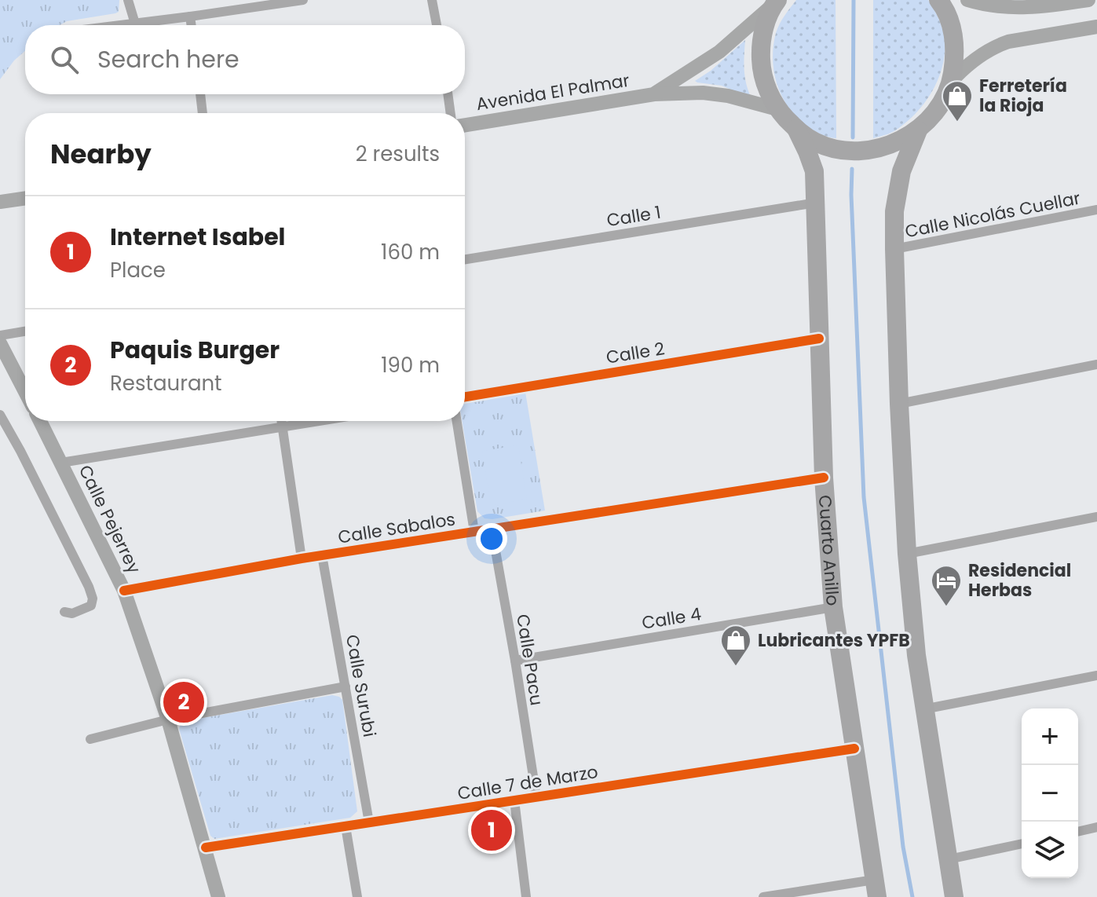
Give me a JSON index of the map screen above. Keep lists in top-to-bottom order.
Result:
{
  "streets": {
    "highway": ["Cuarto Anillo"],
    "street": [
      "Avenida El Palmar",
      "Calle Nicolás Cuellar",
      "Calle 1",
      "Calle 2",
      "Calle Pejerrey",
      "Calle Sabalos",
      "Calle 4",
      "Calle Pacu",
      "Calle Surubi",
      "Calle 7 de Marzo"
    ]
  },
  "crossings": [
    ["Calle 1", "Cuarto Anillo"],
    ["Calle 2", "Cuarto Anillo"],
    ["Calle Pejerrey", "Calle Sabalos"],
    ["Calle Pejerrey", "Calle 7 de Marzo"],
    ["Calle Sabalos", "Cuarto Anillo"],
    ["Calle Sabalos", "Calle Pacu"],
    ["Calle Sabalos", "Calle Surubi"],
    ["Cuarto Anillo", "Calle 4"],
    ["Cuarto Anillo", "Calle 7 de Marzo"],
    ["Calle 4", "Calle Pacu"],
    ["Calle Pacu", "Calle 7 de Marzo"],
    ["Calle Surubi", "Calle 7 de Marzo"]
  ],
  "places": {
    "shop": ["Ferretería la Rioja", "Lubricantes YPFB"],
    "hotel": ["Residencial Herbas"]
  },
  "page": {
    "search": "Search here",
    "heading": ["Nearby", "2 results"],
    "list": [
      {
        "mark": "1",
        "name": "Internet Isabel",
        "note": "Place",
        "value": "160 m"
      },
      {
        "mark": "2",
        "name": "Paquis Burger",
        "note": "Restaurant",
        "value": "190 m"
      }
    ],
    "pins": ["2", "1"],
    "map_buttons": ["+", "−"]
  }
}
